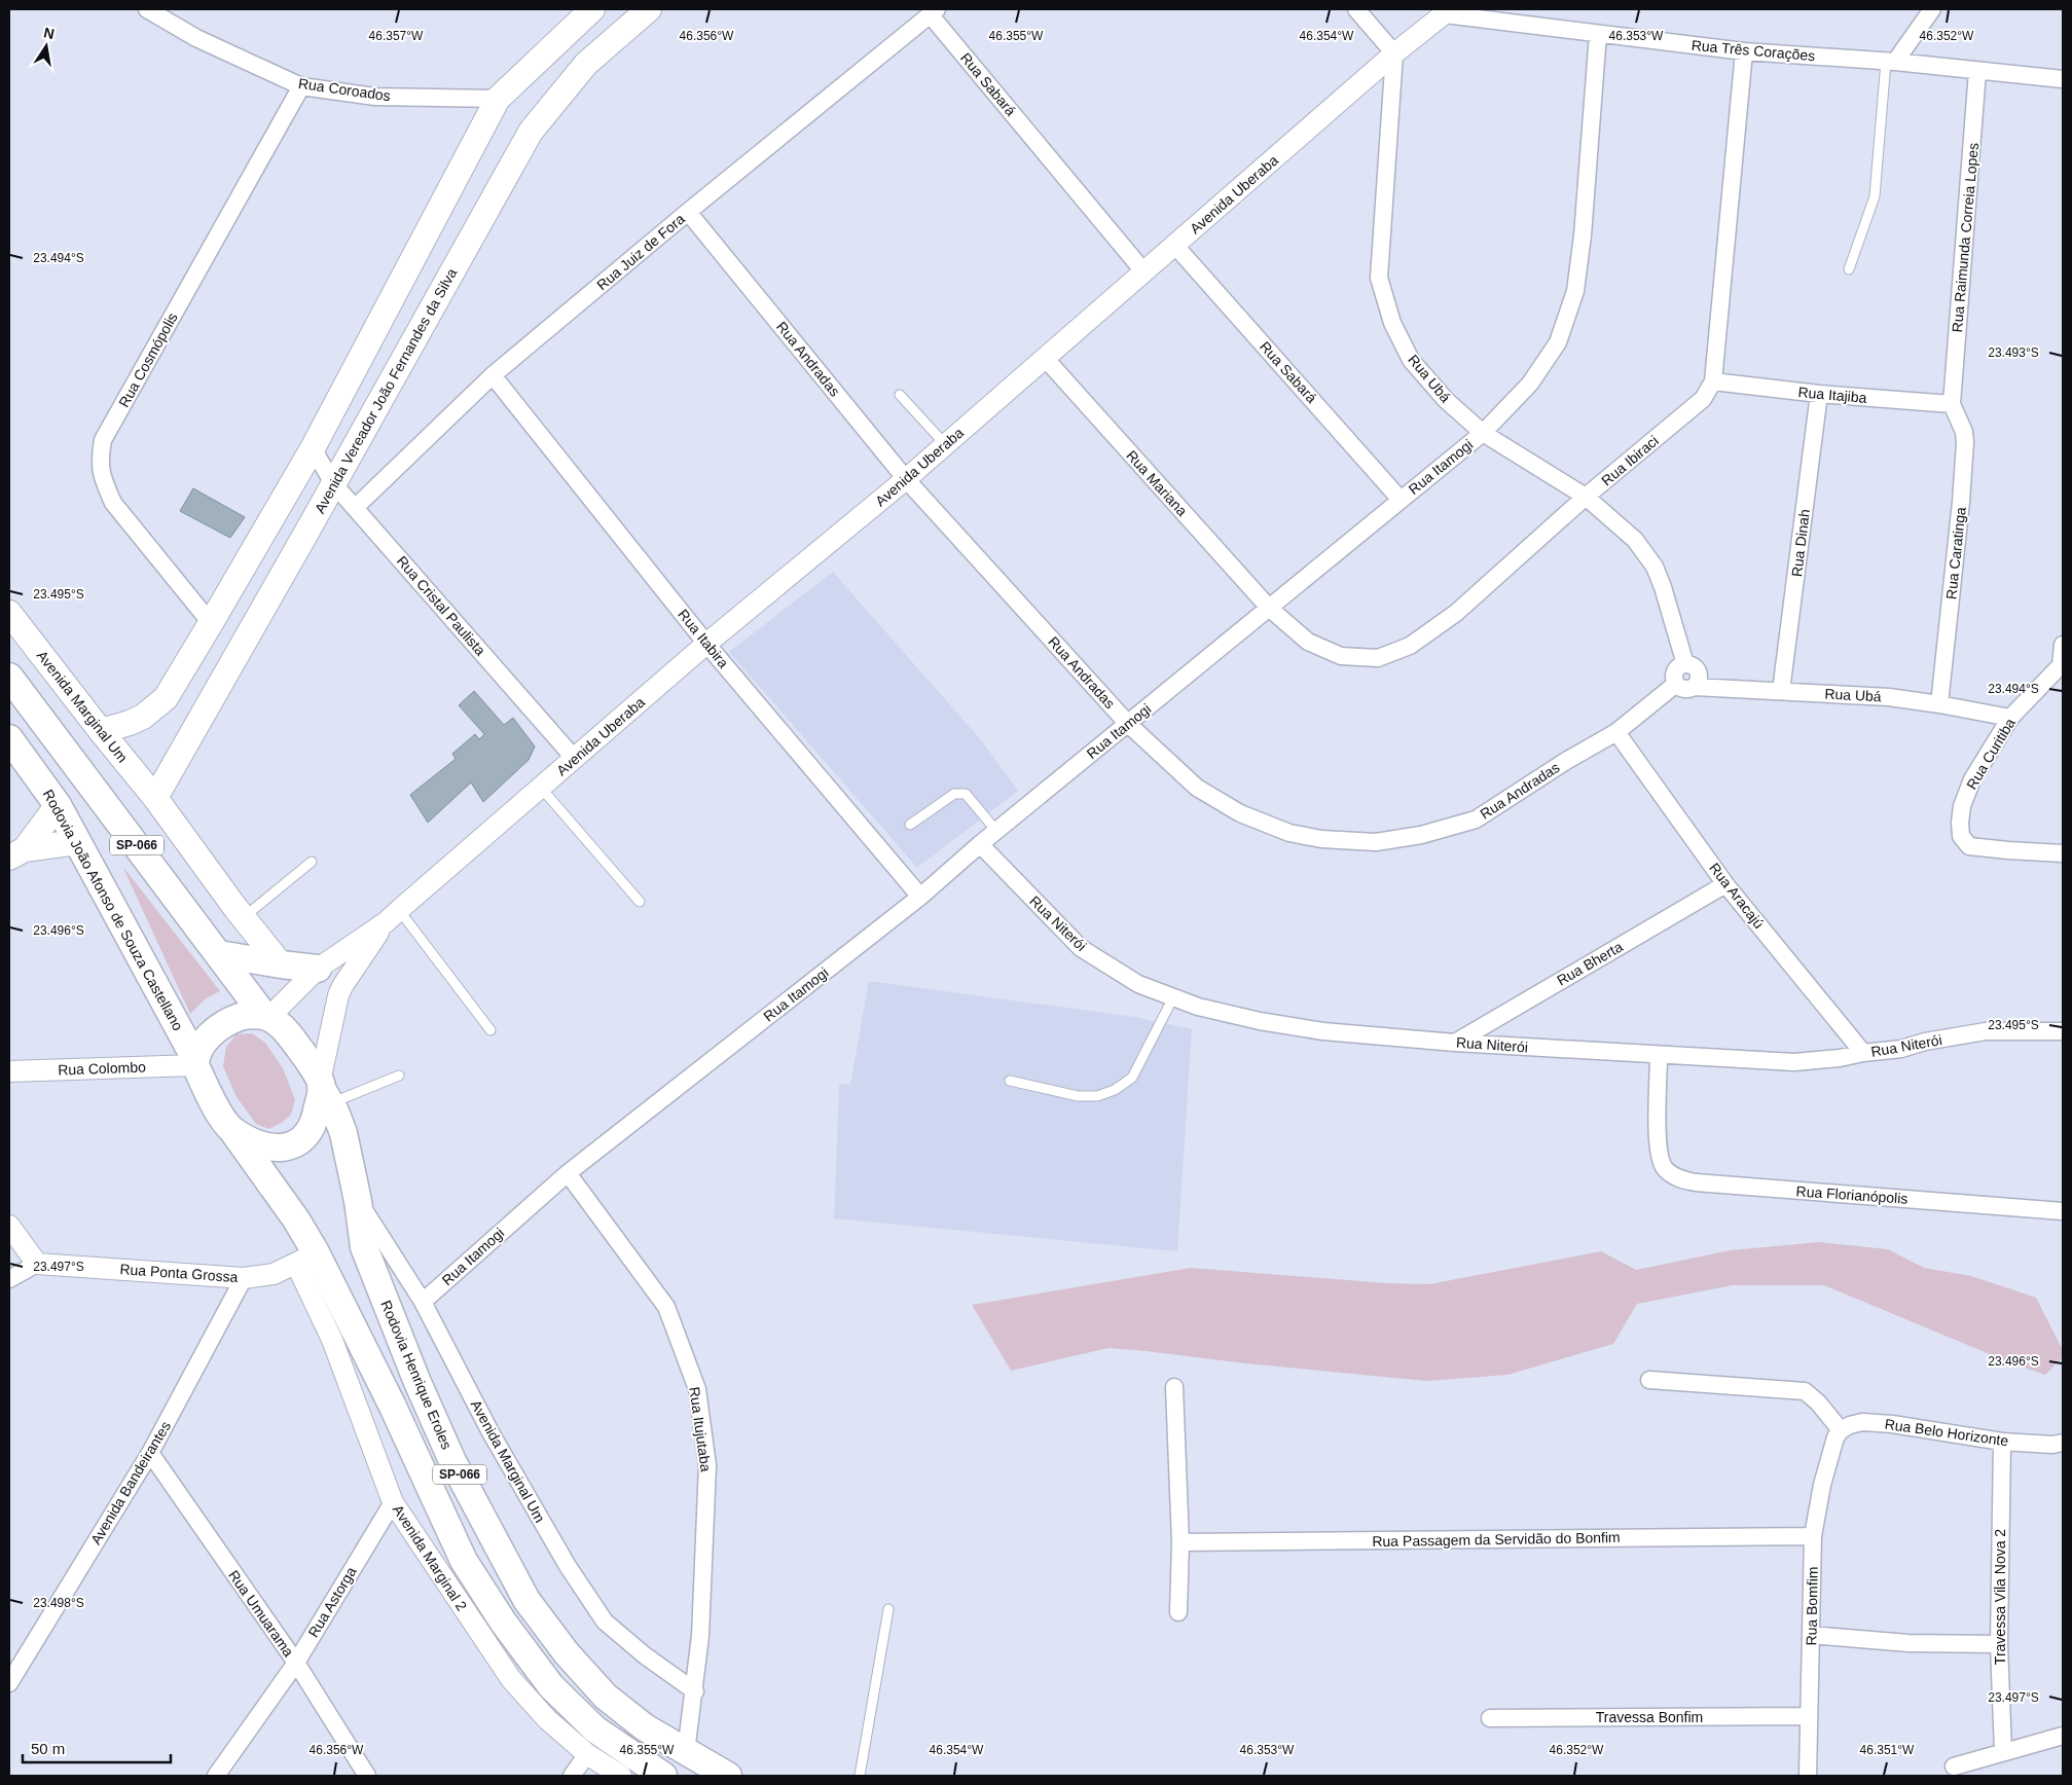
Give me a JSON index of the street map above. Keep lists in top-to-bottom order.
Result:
{
  "streets": {
    "main road": [
      "Avenida Vereador João Fernandes da Silva",
      "Avenida Marginal Um",
      "SP-066",
      "Rodovia João Afonso de Souza Castellano",
      "Rodovia Henrique Eroles"
    ],
    "street": [
      "Rua Três Corações",
      "Rua Sabará",
      "Rua Coroados",
      "Avenida Uberaba",
      "Rua Raimunda Correia Lopes",
      "Rua Juiz de Fora",
      "Rua Andradas",
      "Rua Cosmópolis",
      "Rua Ubá",
      "Rua Itajiba",
      "Rua Ibiraci",
      "Rua Itamogi",
      "Rua Mariana",
      "Rua Dinah",
      "Rua Caratinga",
      "Rua Cristal Paulista",
      "Rua Itabira",
      "Rua Curitiba",
      "Rua Aracajú",
      "Rua Niterói",
      "Rua Bherta",
      "Rua Colombo",
      "Rua Florianópolis",
      "Rua Ponta Grossa",
      "Rua Itujutaba",
      "Rua Belo Horizonte",
      "Avenida Bandeirantes",
      "Rua Passagem da Servidão do Bonfim",
      "Avenida Marginal 2",
      "Travessa Vila Nova 2",
      "Rua Astorga",
      "Rua Bomfim",
      "Rua Umuarama",
      "Travessa Bonfim"
    ]
  },
  "crossings": [
    ["Rua Três Corações", "Avenida Uberaba"],
    ["Rua Três Corações", "Rua Raimunda Correia Lopes"],
    ["Rua Três Corações", "Rua Ibiraci"],
    ["Rua Três Corações", "Rua Itamogi"],
    ["Rua Sabará", "Avenida Uberaba"],
    ["Rua Sabará", "Rua Juiz de Fora"],
    ["Rua Sabará", "Rua Itamogi"],
    ["Rua Coroados", "Rua Cosmópolis"],
    ["Avenida Uberaba", "Rua Andradas"],
    ["Avenida Uberaba", "Rua Ubá"],
    ["Avenida Uberaba", "Rua Mariana"],
    ["Avenida Uberaba", "Rua Cristal Paulista"],
    ["Avenida Uberaba", "Rua Itabira"],
    ["Avenida Uberaba", "SP-066"],
    ["Avenida Uberaba", "Rodovia João Afonso de Souza Castellano"],
    ["Avenida Uberaba", "Rua Colombo"],
    ["Avenida Uberaba", "Rodovia Henrique Eroles"],
    ["Rua Raimunda Correia Lopes", "Rua Itajiba"],
    ["Rua Raimunda Correia Lopes", "Rua Caratinga"],
    ["Rua Juiz de Fora", "Rua Andradas"],
    ["Rua Juiz de Fora", "Rua Cristal Paulista"],
    ["Rua Juiz de Fora", "Rua Itabira"],
    ["Rua Andradas", "Rua Ubá"],
    ["Rua Andradas", "Rua Itamogi"],
    ["Rua Andradas", "Rua Aracajú"],
    ["Rua Ubá", "Rua Ibiraci"],
    ["Rua Ubá", "Rua Itamogi"],
    ["Rua Ubá", "Rua Dinah"],
    ["Rua Ubá", "Rua Caratinga"],
    ["Rua Ubá", "Rua Curitiba"],
    ["Avenida Vereador João Fernandes da Silva", "Rua Cristal Paulista"],
    ["Avenida Vereador João Fernandes da Silva", "Avenida Marginal Um"],
    ["Rua Itajiba", "Rua Ibiraci"],
    ["Rua Itajiba", "Rua Dinah"],
    ["Rua Itajiba", "Rua Caratinga"],
    ["Rua Ibiraci", "Rua Itamogi"],
    ["Rua Ibiraci", "Rua Mariana"],
    ["Rua Itamogi", "Rua Mariana"],
    ["Rua Itamogi", "Rua Itabira"],
    ["Rua Itamogi", "Avenida Marginal Um"],
    ["Rua Itamogi", "Rua Niterói"],
    ["Rua Itamogi", "Rua Itujutaba"],
    ["Avenida Marginal Um", "Rodovia Henrique Eroles"],
    ["Avenida Marginal Um", "Rua Itujutaba"],
    ["SP-066", "Rodovia João Afonso de Souza Castellano"],
    ["SP-066", "Rua Colombo"],
    ["SP-066", "Rua Ponta Grossa"],
    ["SP-066", "Rodovia Henrique Eroles"],
    ["SP-066", "Avenida Marginal 2"],
    ["Rua Aracajú", "Rua Niterói"],
    ["Rua Aracajú", "Rua Bherta"],
    ["Rodovia João Afonso de Souza Castellano", "Rua Colombo"],
    ["Rodovia João Afonso de Souza Castellano", "Rodovia Henrique Eroles"],
    ["Rua Niterói", "Rua Bherta"],
    ["Rua Niterói", "Rua Florianópolis"],
    ["Rua Colombo", "Rodovia Henrique Eroles"],
    ["Rua Ponta Grossa", "Avenida Bandeirantes"],
    ["Rua Ponta Grossa", "Avenida Marginal 2"],
    ["Rodovia Henrique Eroles", "Rua Itujutaba"],
    ["Rua Belo Horizonte", "Travessa Vila Nova 2"],
    ["Rua Belo Horizonte", "Rua Bomfim"],
    ["Avenida Bandeirantes", "Rua Umuarama"],
    ["Rua Passagem da Servidão do Bonfim", "Rua Bomfim"],
    ["Avenida Marginal 2", "Rua Astorga"],
    ["Rua Astorga", "Rua Umuarama"],
    ["Rua Bomfim", "Travessa Bonfim"]
  ],
  "scale_bar": "50 m",
  "north": "top",
  "coordinates": [
    "46.357°W",
    "46.356°W",
    "46.355°W",
    "46.354°W",
    "46.353°W",
    "46.352°W",
    "23.494°S",
    "23.493°S",
    "23.495°S",
    "23.496°S",
    "23.497°S",
    "23.498°S",
    "46.351°W"
  ]
}
